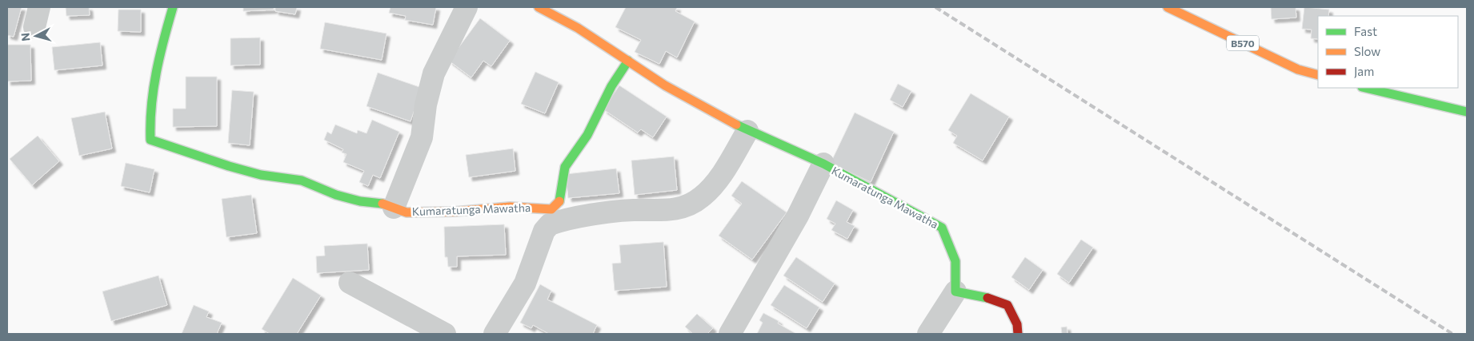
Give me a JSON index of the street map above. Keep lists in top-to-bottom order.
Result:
{
  "streets": {
    "street": ["B570", "Kumaratunga Mawatha"]
  },
  "legend": ["Fast", "Slow", "Jam"],
  "north": "left"
}
